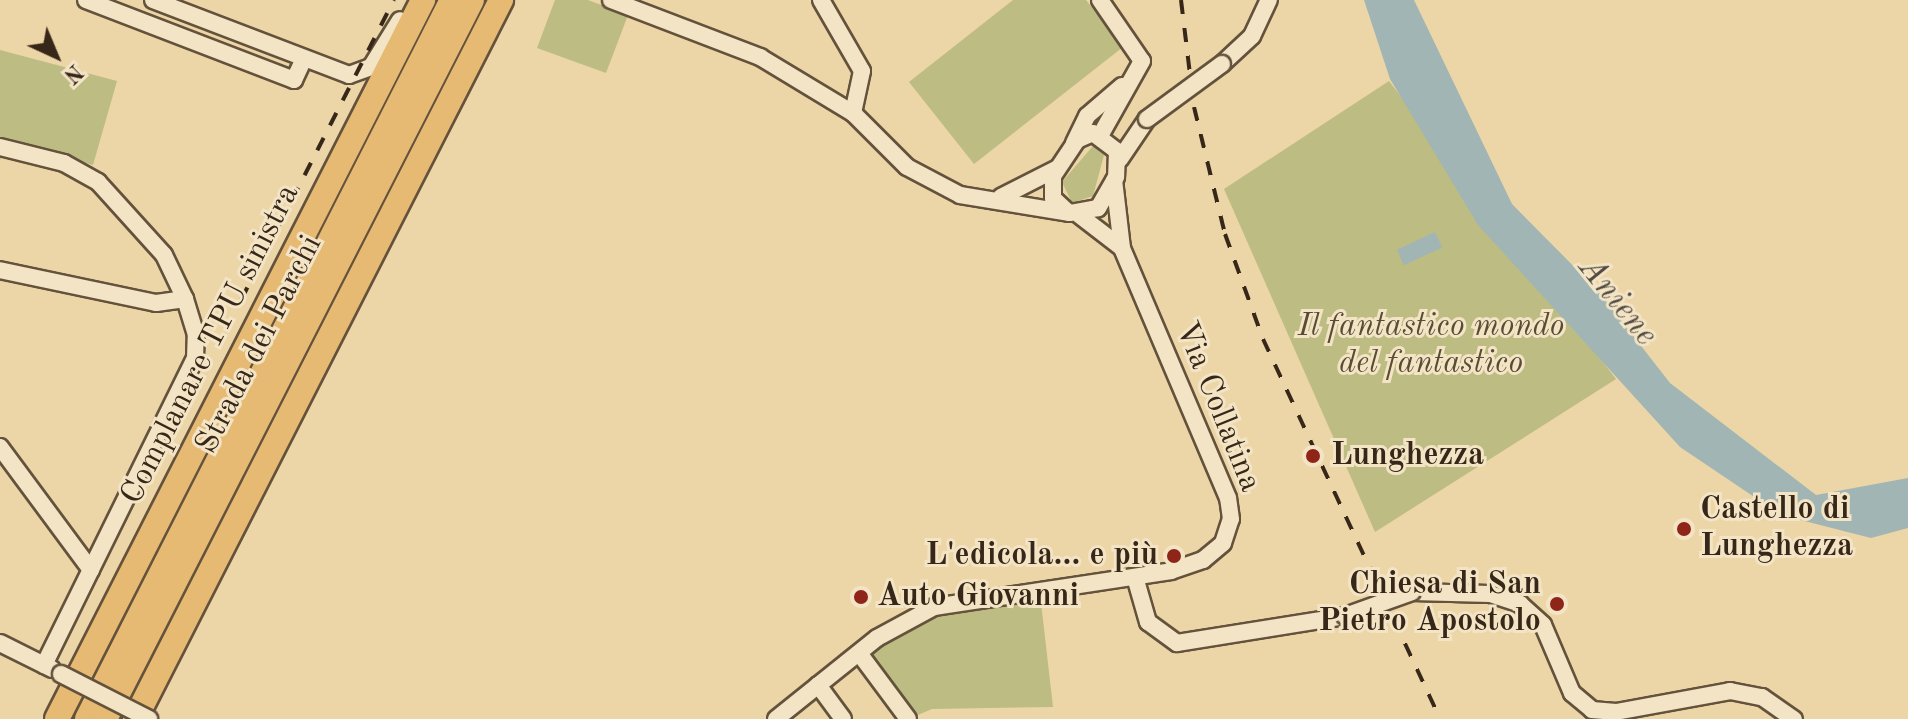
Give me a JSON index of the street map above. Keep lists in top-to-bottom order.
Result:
{
  "streets": {
    "highway": ["Complanare TPU sinistra", "Strada dei Parchi"],
    "street": ["Via Collatina"]
  },
  "water": ["Aniene"],
  "parks": ["Il fantastico mondo del fantastico"],
  "places": [
    "Lunghezza",
    "Castello di Lunghezza",
    "L'edicola… e più",
    "Auto Giovanni",
    "Chiesa di San Pietro Apostolo"
  ],
  "north": "bottom right"
}
